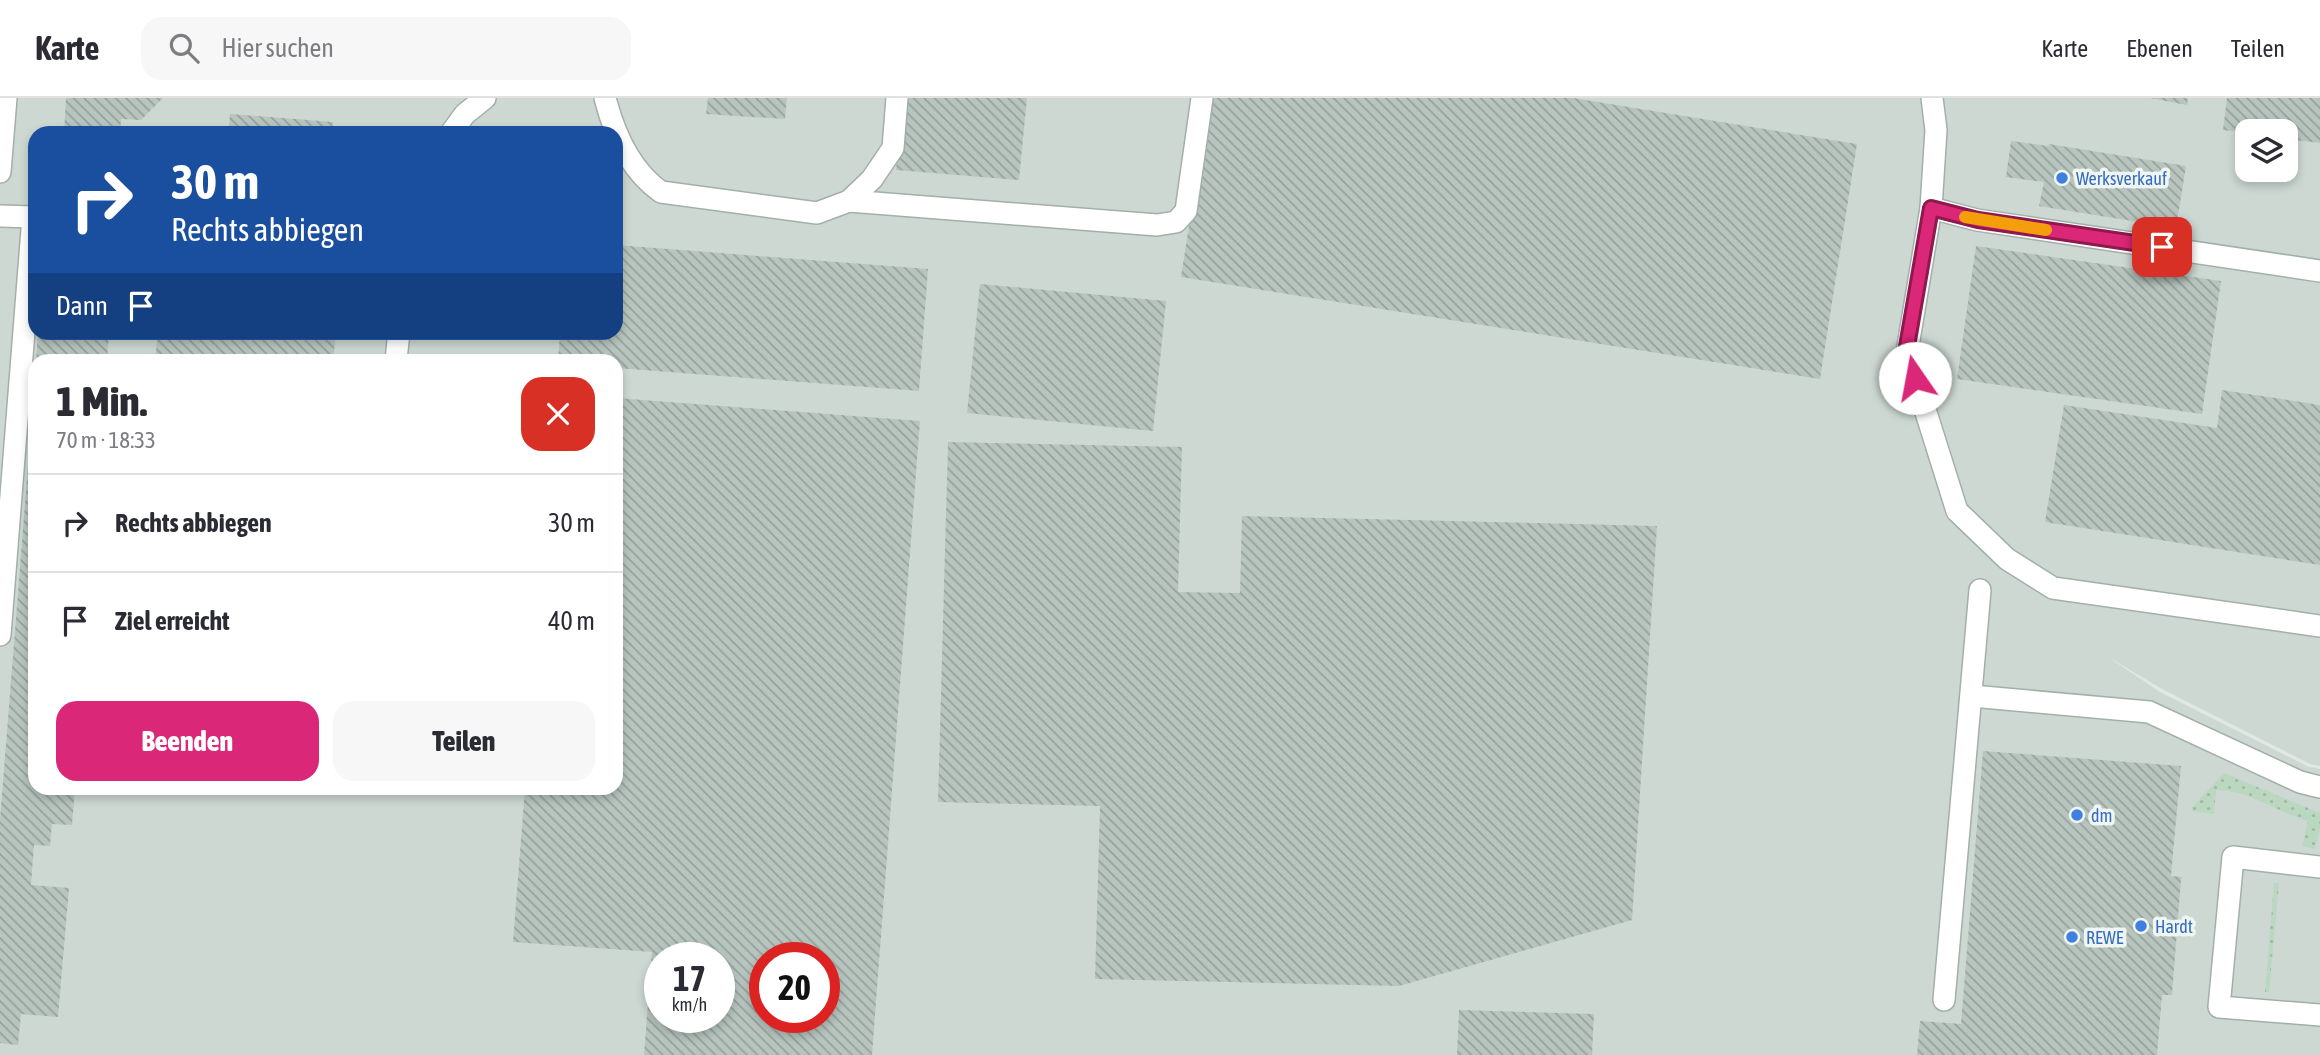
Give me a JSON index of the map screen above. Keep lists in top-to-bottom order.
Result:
{
  "places": [
    "Werksverkauf",
    "dm",
    "Hardt",
    "REWE"
  ],
  "page": {
    "header": "Karte",
    "search": "Hier suchen",
    "nav": ["Karte", "Ebenen", "Teilen"],
    "turn": ["30 m", "Rechts abbiegen"],
    "then": "Dann",
    "heading": ["1 Min.", "70 m · 18:33"],
    "list": [
      {
        "name": "Rechts abbiegen",
        "value": "30 m"
      },
      {
        "name": "Ziel erreicht",
        "value": "40 m"
      }
    ],
    "buttons": ["Beenden", "Teilen"],
    "speed": "17 km/h",
    "limit": "20"
  }
}
